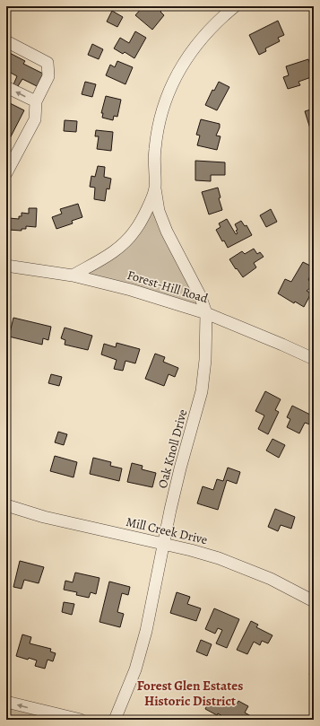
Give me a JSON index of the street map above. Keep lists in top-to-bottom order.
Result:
{
  "streets": {
    "street": ["Forest-Hill Road", "Oak Knoll Drive", "Mill Creek Drive"]
  },
  "crossings": [
    ["Forest-Hill Road", "Oak Knoll Drive"],
    ["Oak Knoll Drive", "Mill Creek Drive"]
  ],
  "districts": ["Forest Glen Estates Historic District"]
}
